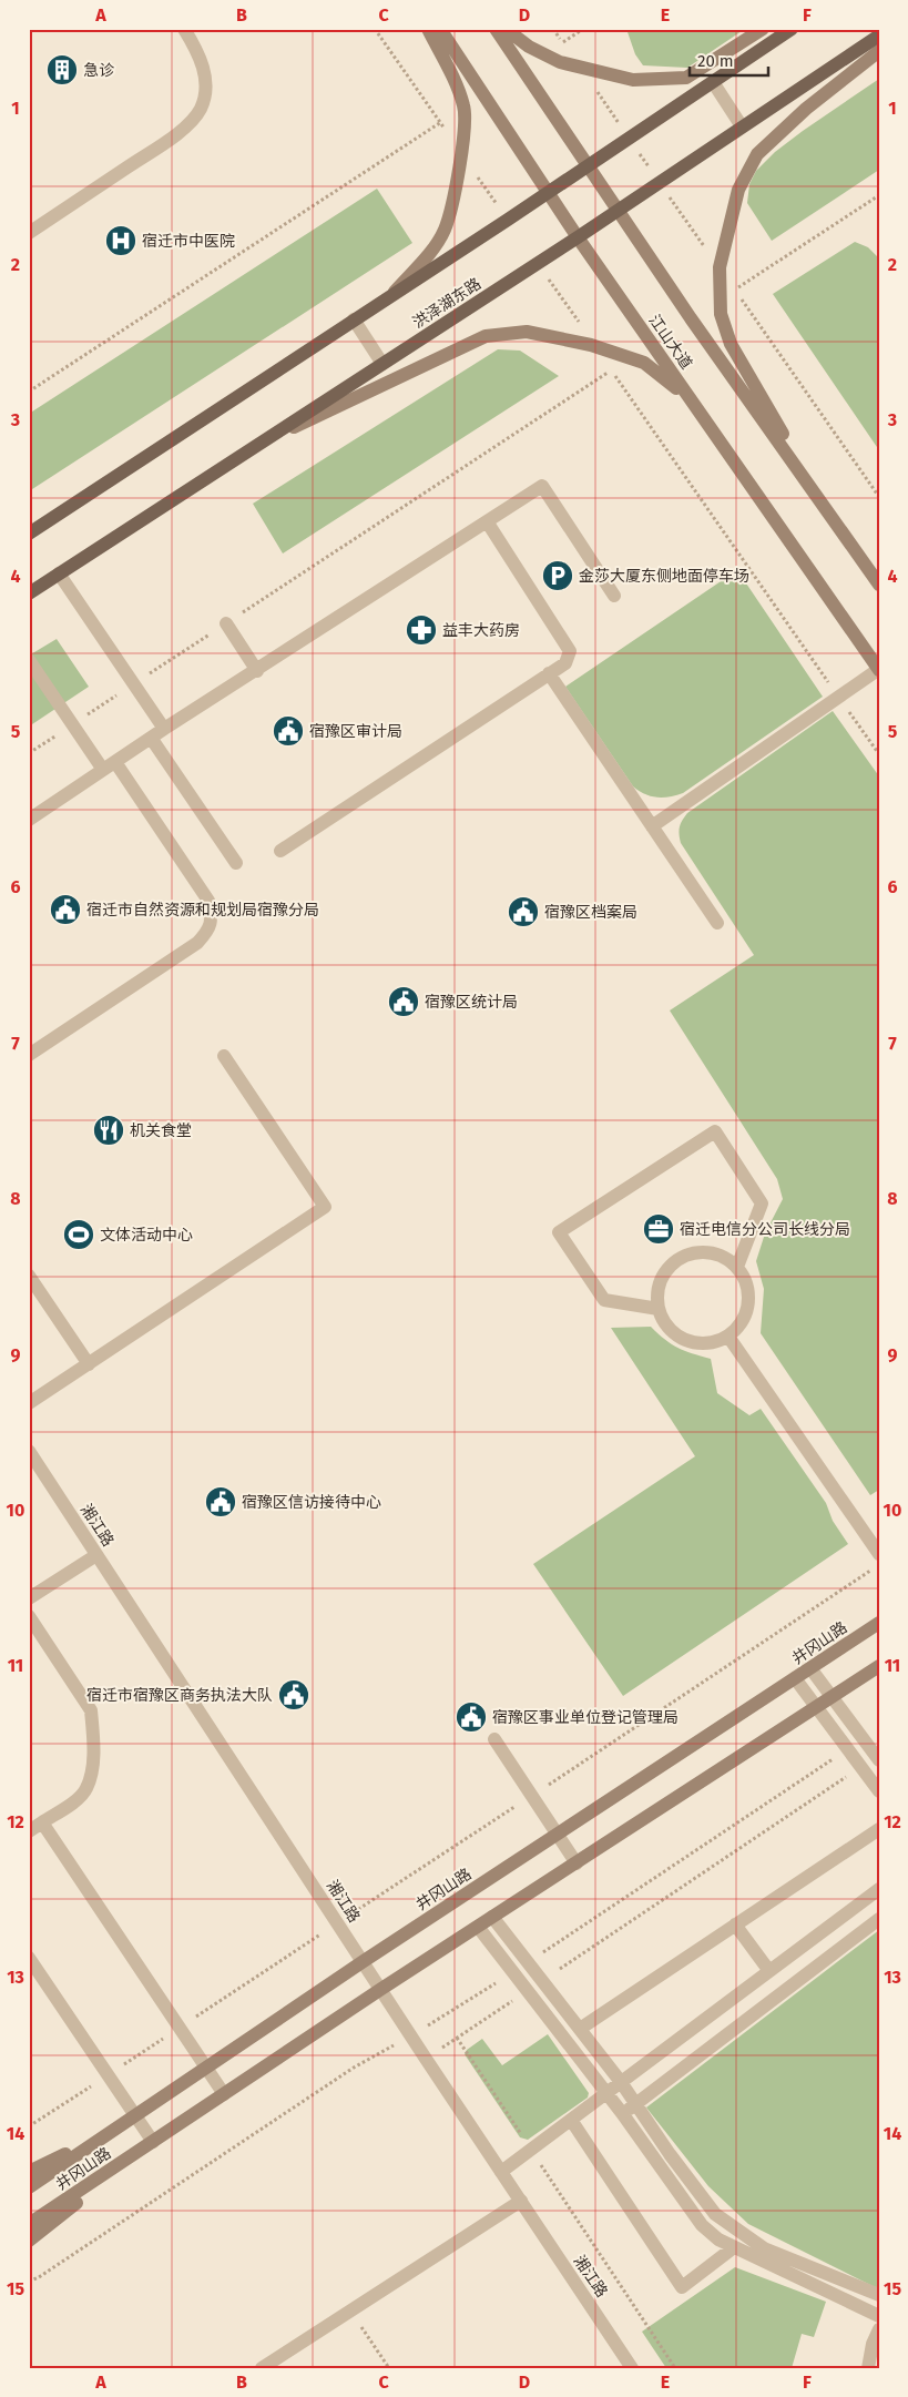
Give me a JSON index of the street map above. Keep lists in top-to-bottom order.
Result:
{
  "streets": {
    "main road": ["洪泽湖东路", "江山大道", "井冈山路"],
    "street": ["湘江路"]
  },
  "crossings": [
    ["洪泽湖东路", "江山大道"],
    ["湘江路", "井冈山路"]
  ],
  "places": {
    "building": ["急诊"],
    "hospital": ["宿迁市中医院"],
    "parking": ["金莎大厦东侧地面停车场"],
    "pharmacy": ["益丰大药房"],
    "public building": [
      "宿豫区审计局",
      "宿迁市自然资源和规划局宿豫分局",
      "宿豫区档案局",
      "宿豫区统计局",
      "宿豫区信访接待中心",
      "宿迁市宿豫区商务执法大队",
      "宿豫区事业单位登记管理局"
    ],
    "restaurant": ["机关食堂"],
    "office": ["宿迁电信分公司长线分局"],
    "sports": ["文体活动中心"]
  },
  "scale_bar": "20 m",
  "grid": {
    "columns": [
      "A",
      "B",
      "C",
      "D",
      "E",
      "F"
    ],
    "rows": [
      "1",
      "2",
      "3",
      "4",
      "5",
      "6",
      "7",
      "8",
      "9",
      "10",
      "11",
      "12",
      "13",
      "14",
      "15"
    ]
  }
}
